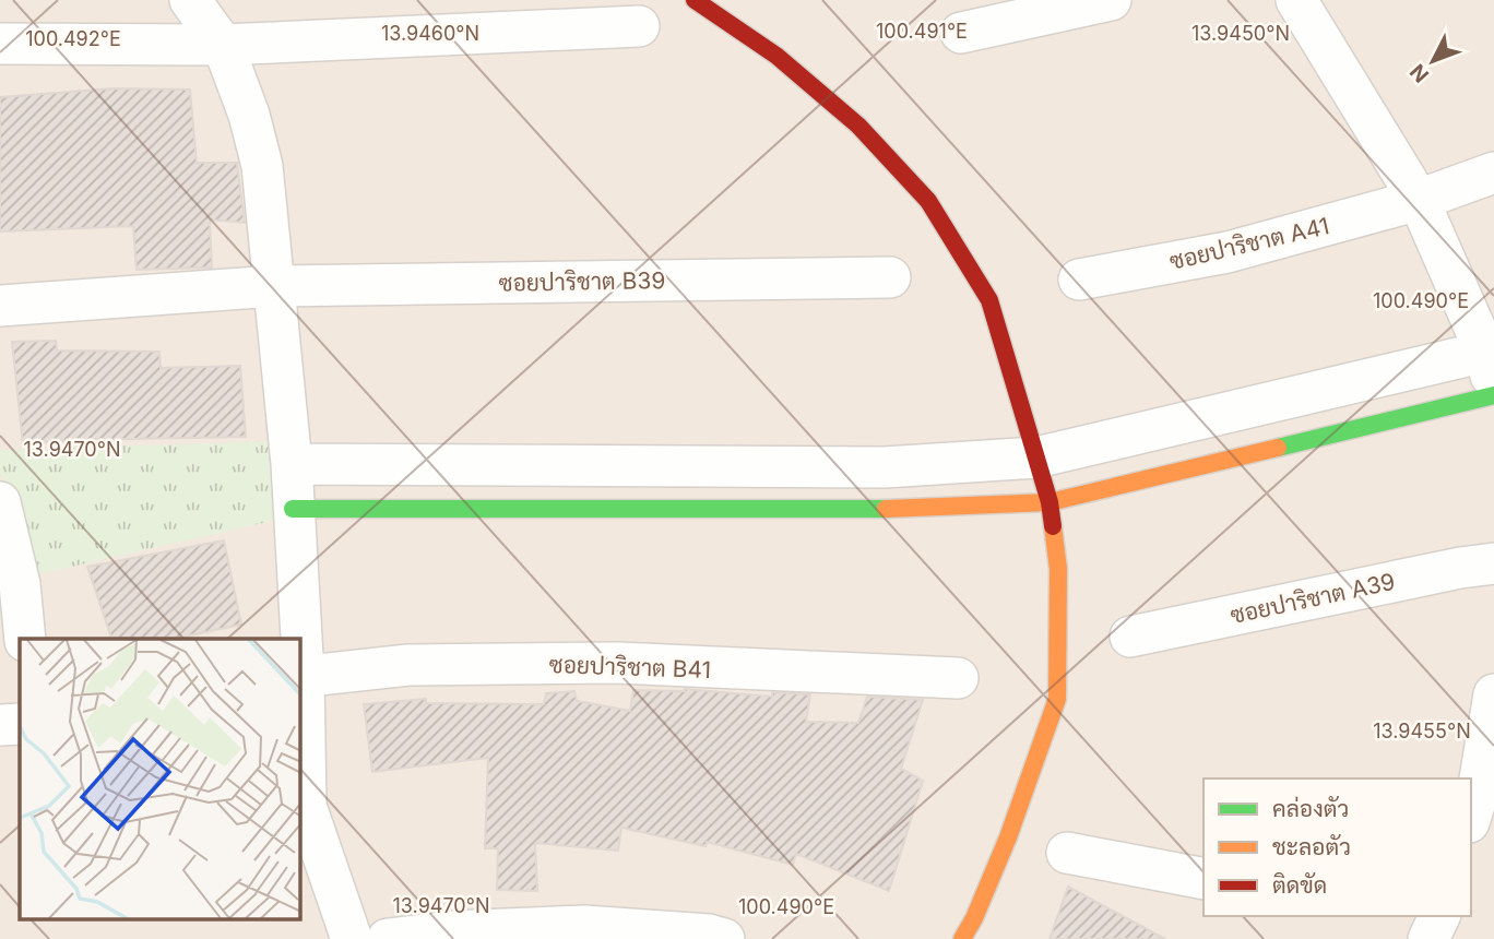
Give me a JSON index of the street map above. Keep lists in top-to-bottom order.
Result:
{
  "streets": {
    "street": [
      "ซอยปาริชาต A41",
      "ซอยปาริชาต B39",
      "ซอยปาริชาต A39",
      "ซอยปาริชาต B41"
    ]
  },
  "legend": ["คล่องตัว", "ชะลอตัว", "ติดขัด"],
  "north": "bottom left",
  "coordinates": [
    "100.491°E",
    "13.9460°N",
    "13.9450°N",
    "100.492°E",
    "100.490°E",
    "13.9470°N",
    "13.9455°N"
  ]
}
